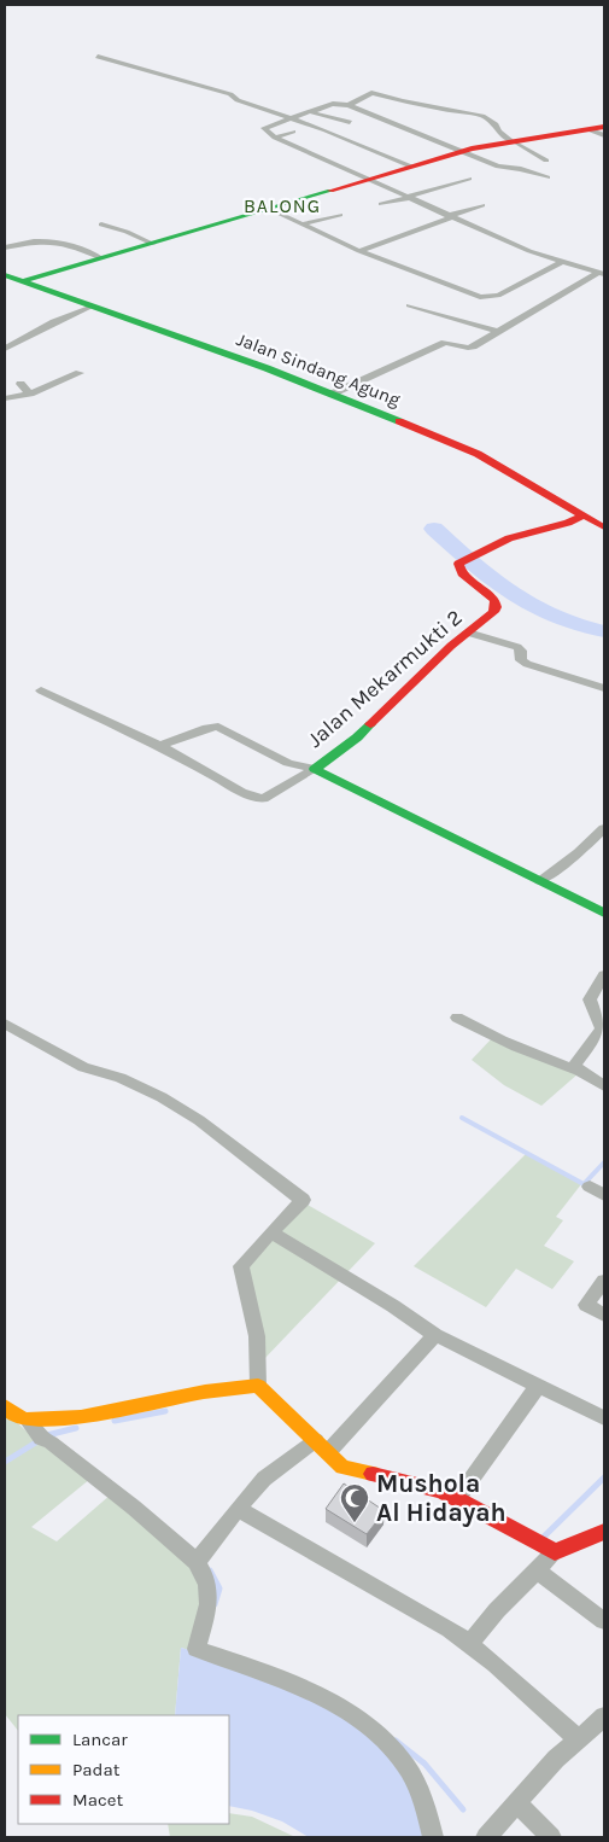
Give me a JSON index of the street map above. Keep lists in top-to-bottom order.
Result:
{
  "streets": {
    "street": ["Jalan Sindang Agung", "Jalan Mekarmukti 2"]
  },
  "crossings": [
    ["Jalan Sindang Agung", "Jalan Mekarmukti 2"]
  ],
  "districts": ["BALONG"],
  "places": {
    "mosque": ["Mushola Al Hidayah"]
  },
  "legend": ["Lancar", "Padat", "Macet"]
}
